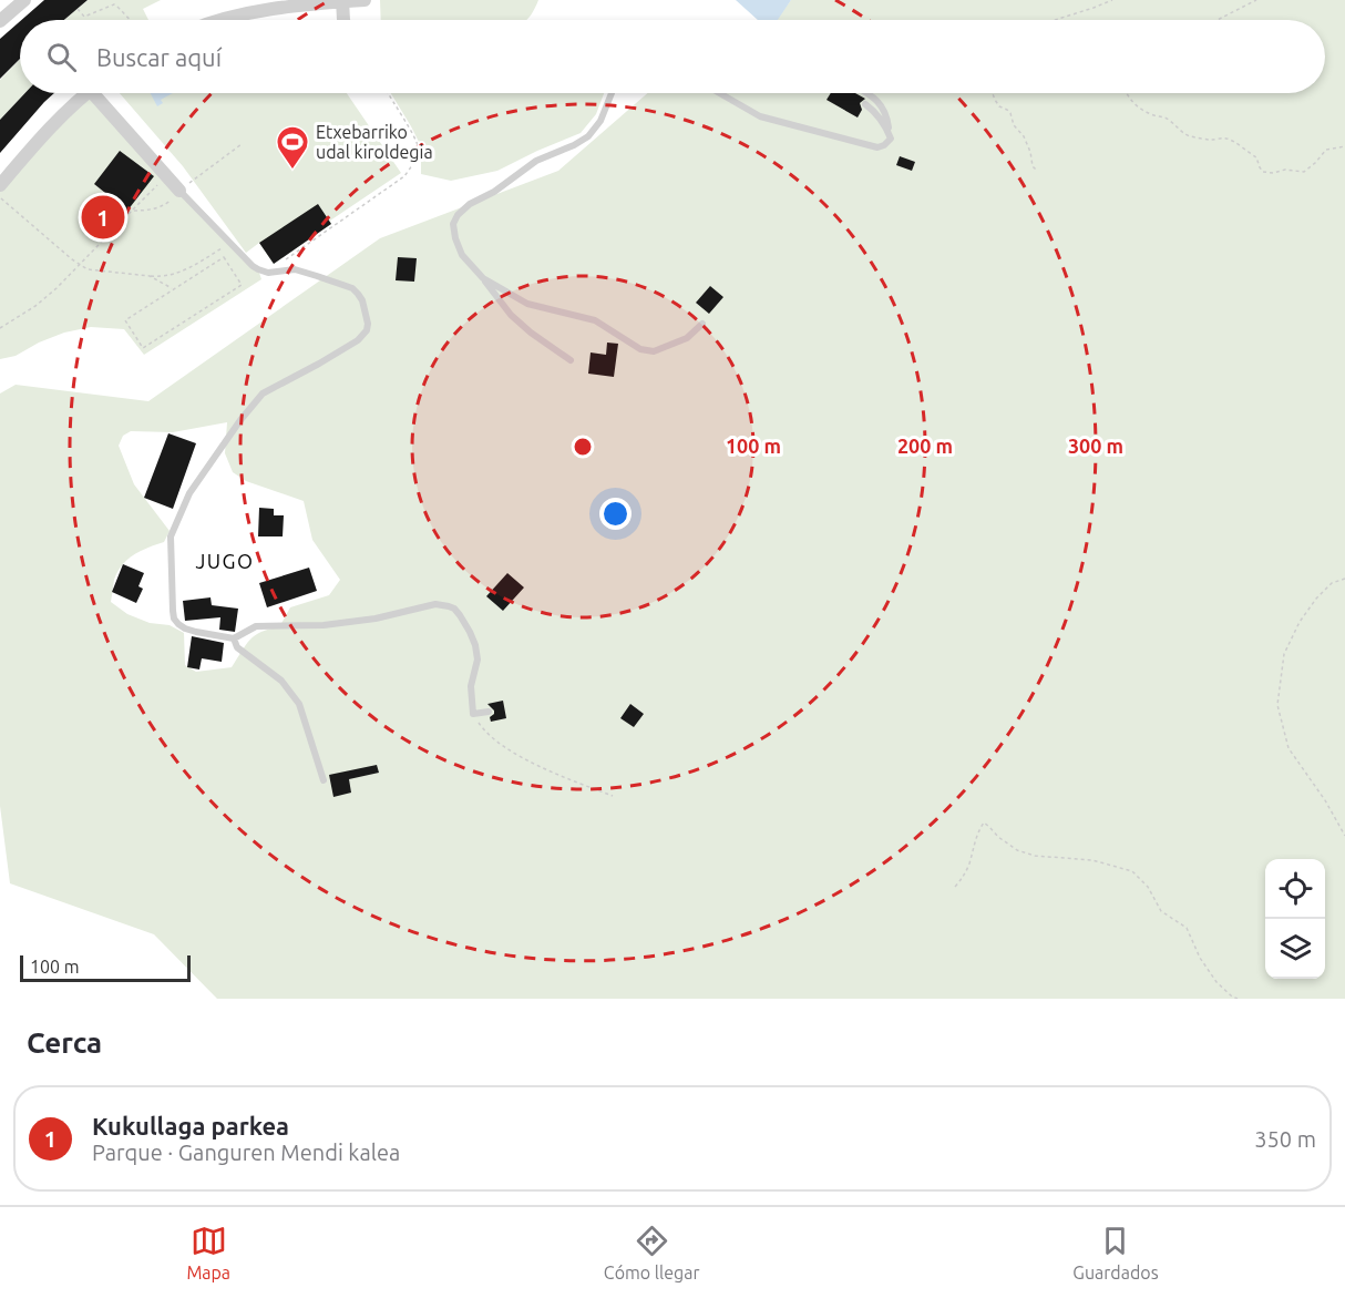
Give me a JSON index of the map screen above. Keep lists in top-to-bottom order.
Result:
{
  "districts": ["JUGO"],
  "places": {
    "sports": ["Etxebarriko udal kiroldegia"]
  },
  "scale_bar": "100 m",
  "page": {
    "search": "Buscar aquí",
    "pins": "1",
    "scale": "100 m",
    "heading": "Cerca",
    "list": [
      {
        "mark": "1",
        "name": "Kukullaga parkea",
        "note": "Parque · Ganguren Mendi kalea",
        "value": "350 m"
      }
    ],
    "nav": ["Mapa", "Cómo llegar", "Guardados"]
  },
  "rings": ["100 m", "200 m", "300 m"]
}
